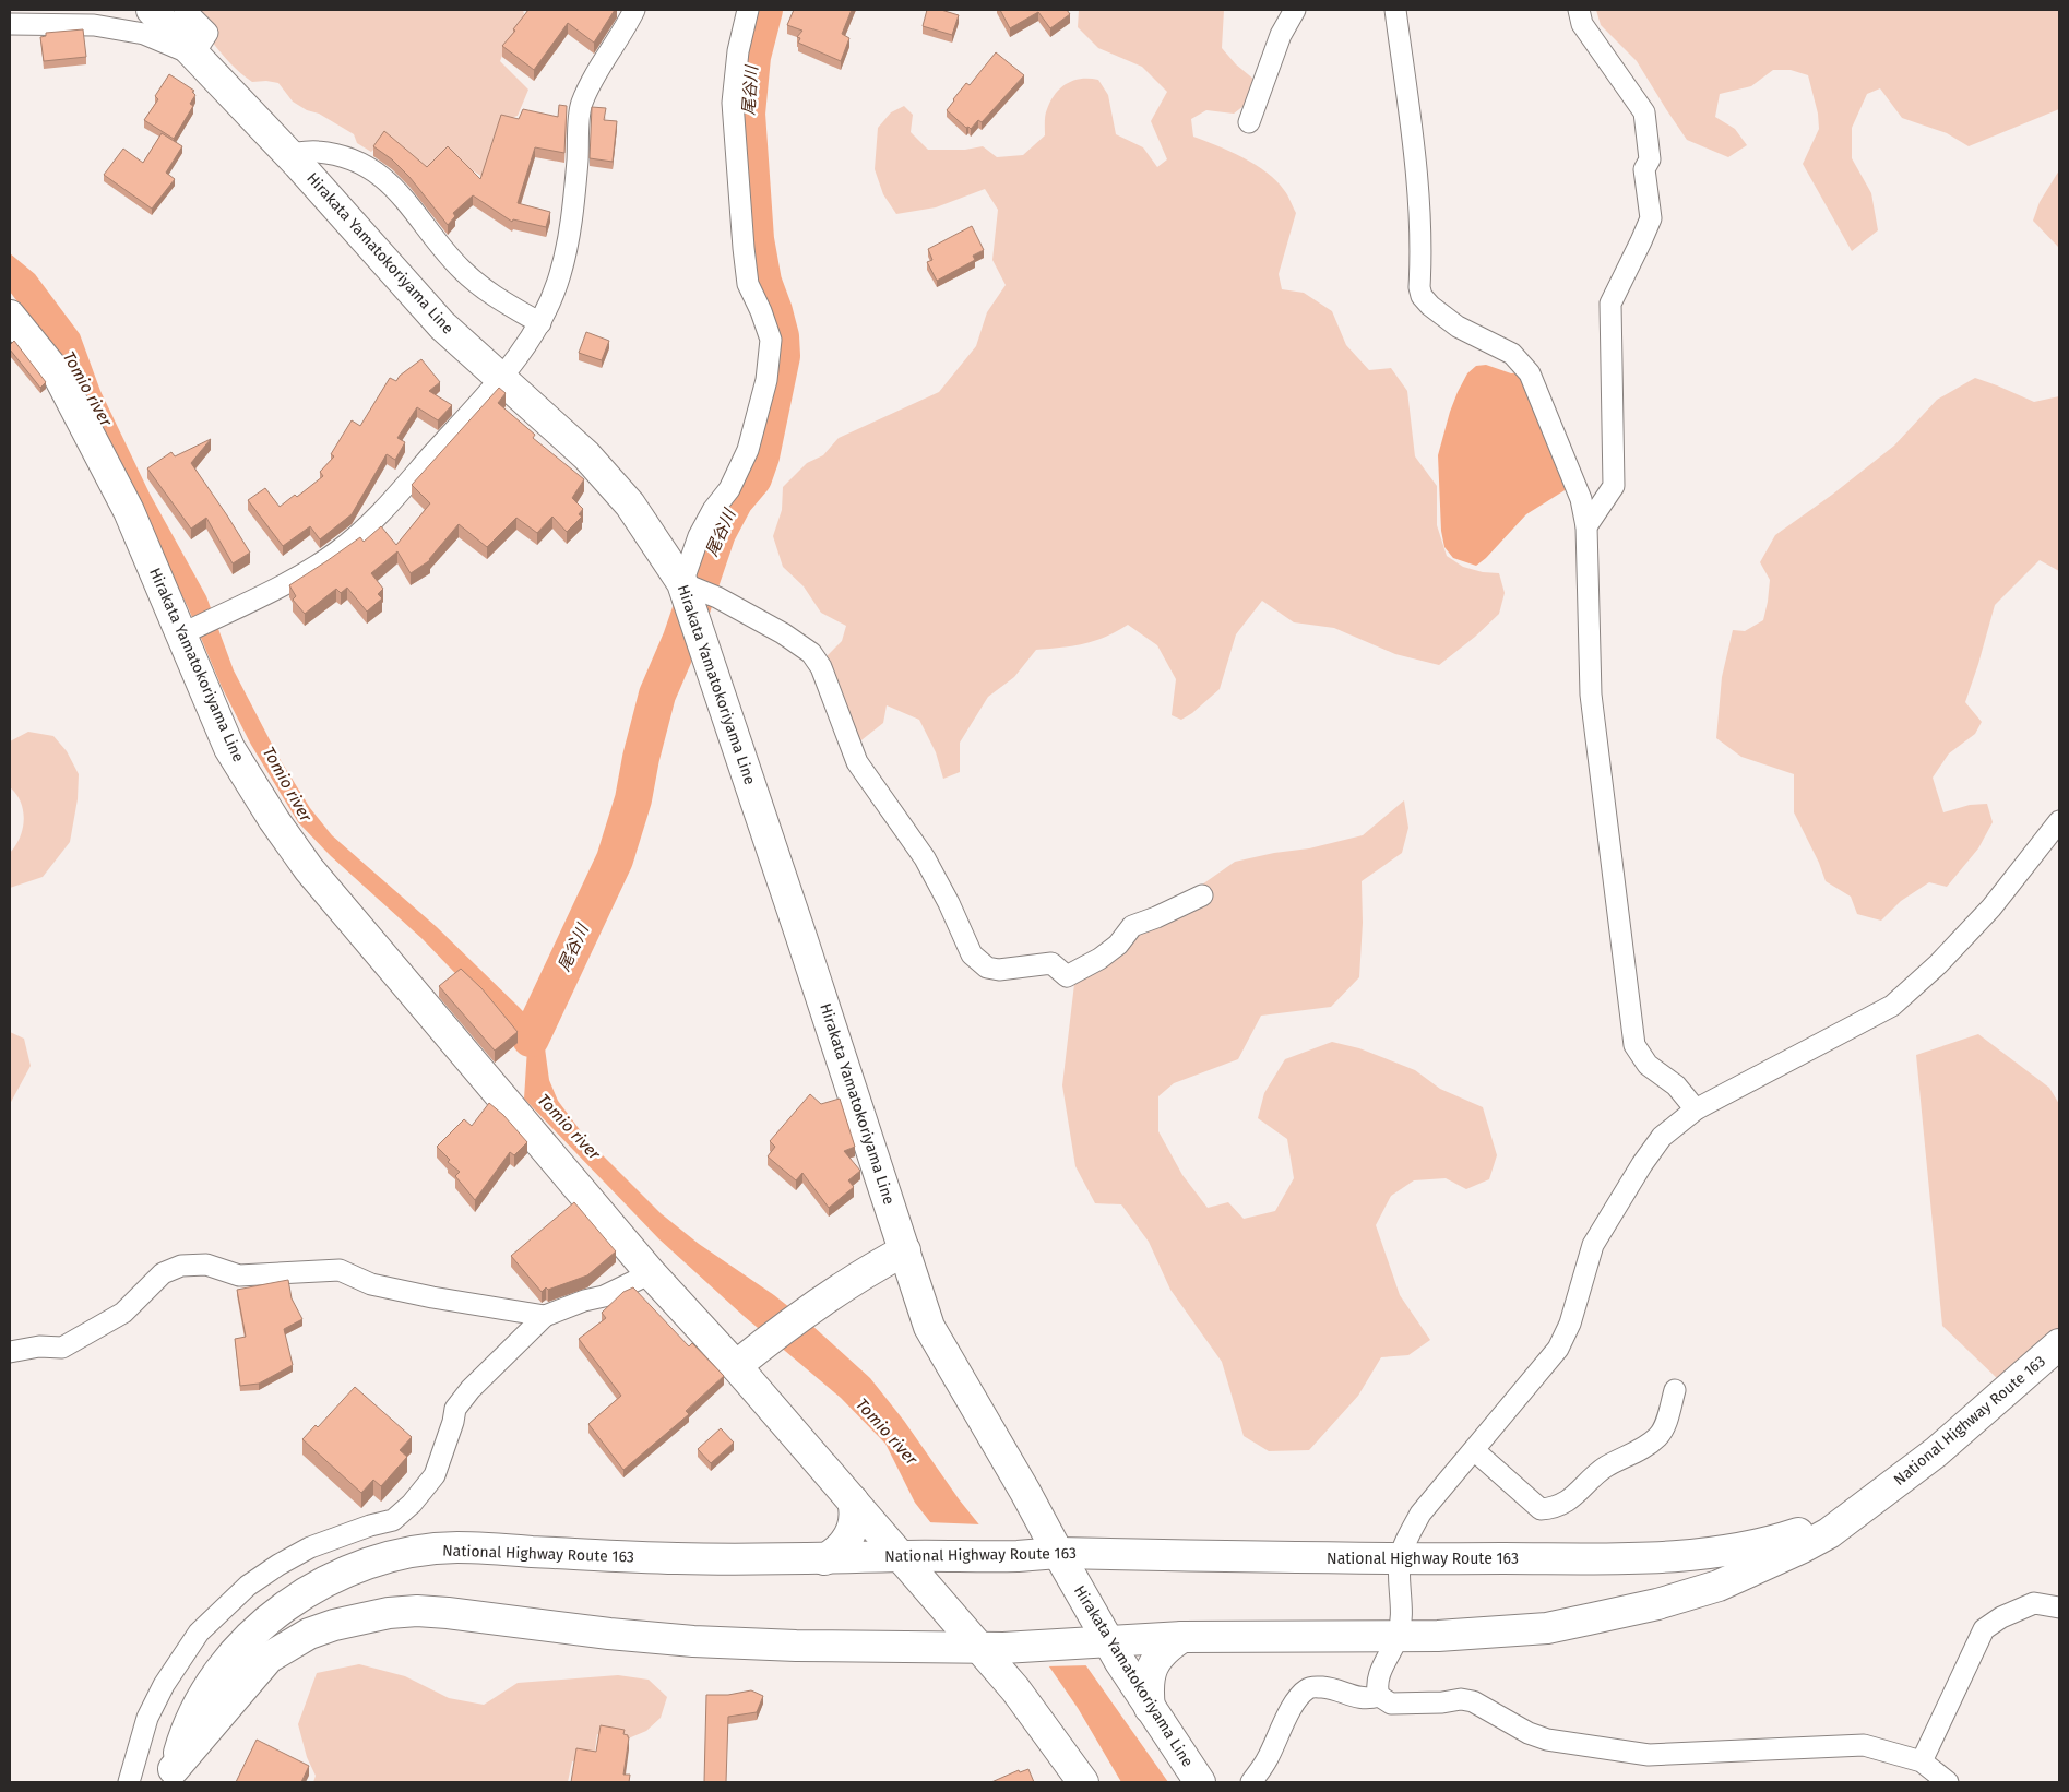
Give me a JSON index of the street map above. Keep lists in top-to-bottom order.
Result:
{
  "streets": {
    "main road": ["Hirakata Yamatokoriyama Line", "National Highway Route 163"]
  },
  "crossings": [
    ["Hirakata Yamatokoriyama Line", "National Highway Route 163"]
  ],
  "water": ["尾谷川", "Tomio river"]
}
